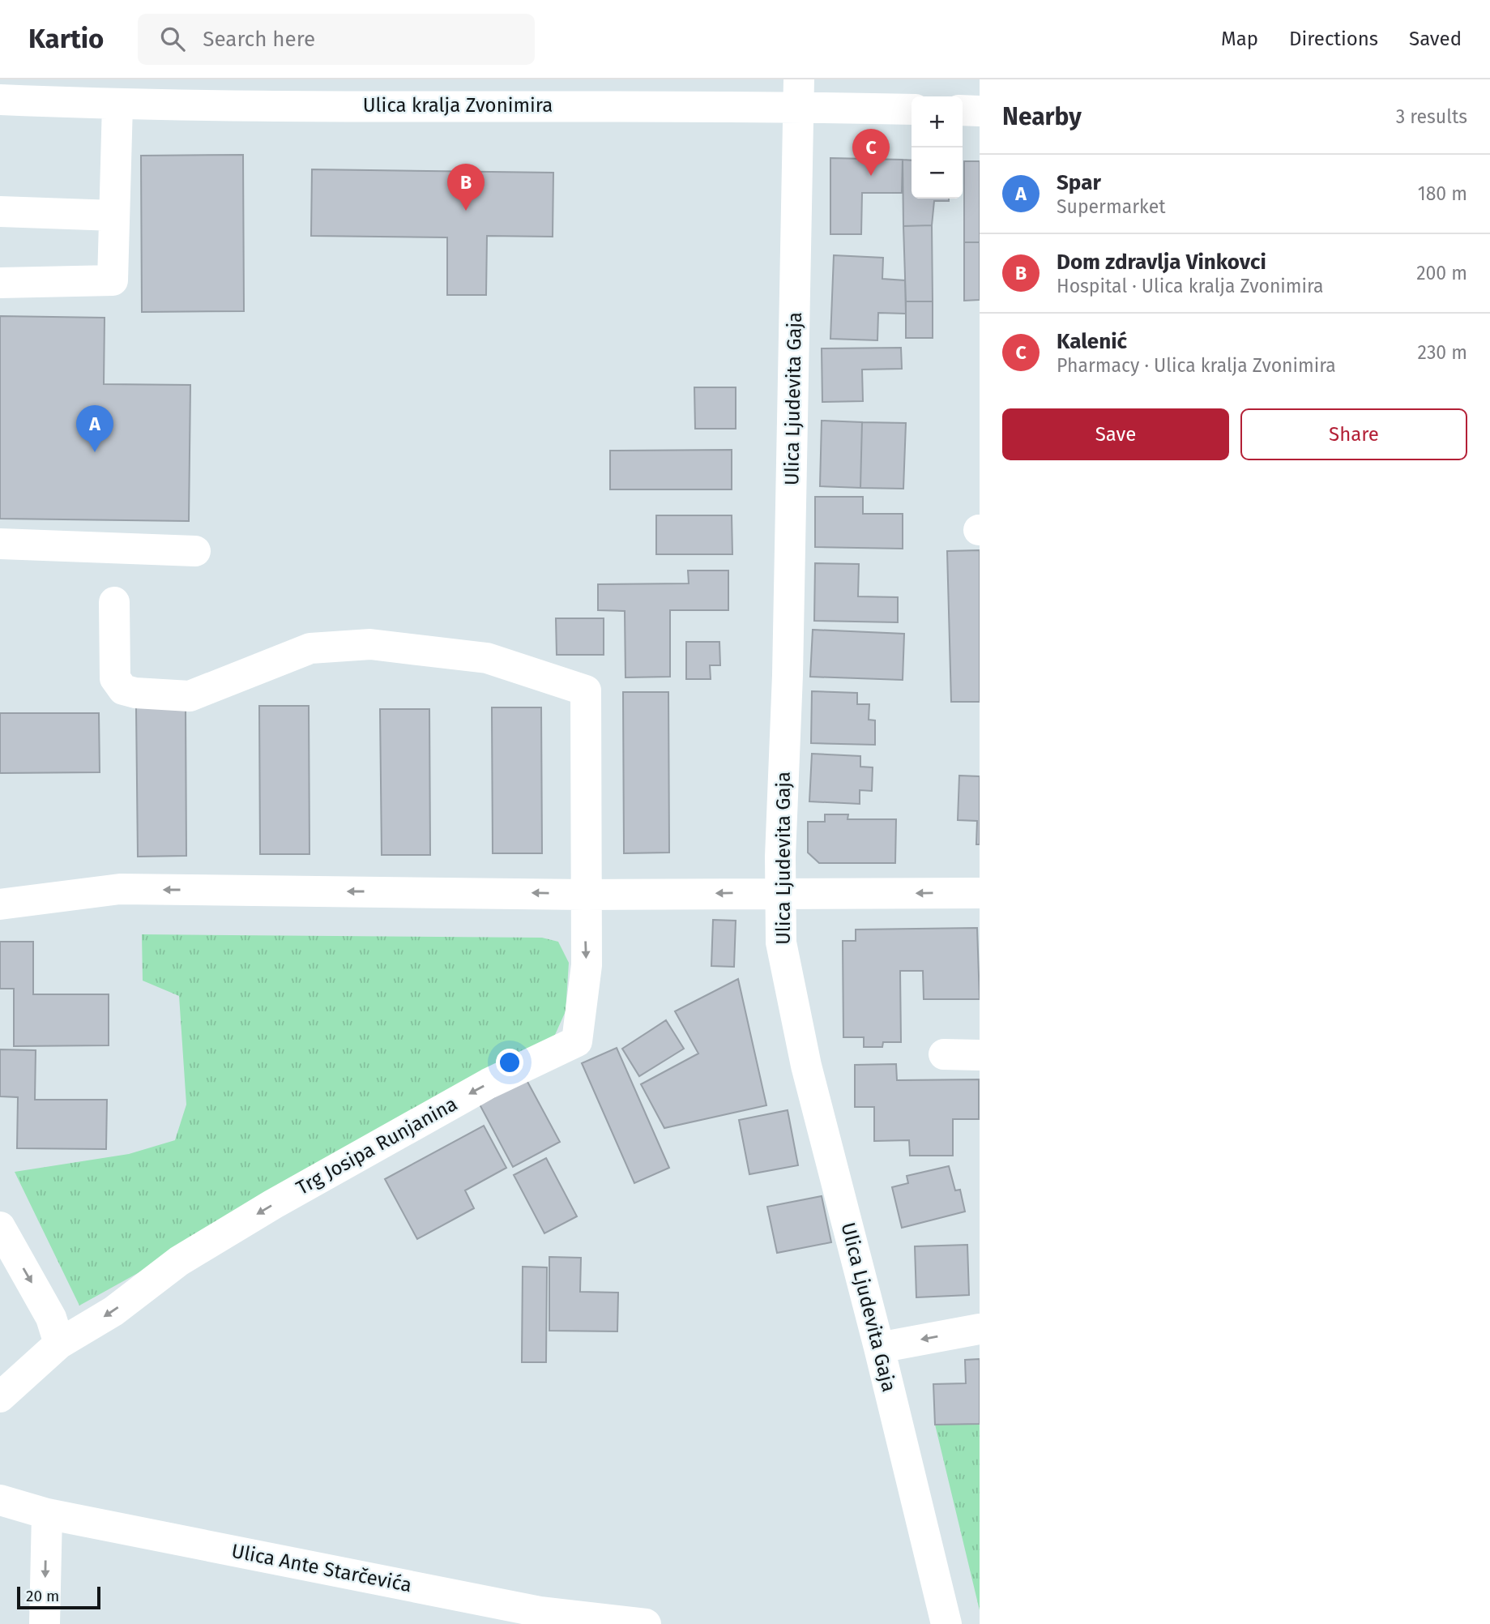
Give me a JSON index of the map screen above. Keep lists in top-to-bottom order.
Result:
{
  "streets": {
    "street": [
      "Ulica kralja Zvonimira",
      "Ulica Ljudevita Gaja",
      "Trg Josipa Runjanina",
      "Ulica Ante Starčevića"
    ]
  },
  "crossings": [
    ["Ulica kralja Zvonimira", "Ulica Ljudevita Gaja"]
  ],
  "one_way": ["Trg Josipa Runjanina"],
  "scale_bar": "20 m",
  "page": {
    "header": "Kartio",
    "search": "Search here",
    "nav": ["Map", "Directions", "Saved"],
    "heading": ["Nearby", "3 results"],
    "map_buttons": ["+", "−"],
    "pins": ["C", "B", "A"],
    "list": [
      {
        "mark": "A",
        "name": "Spar",
        "note": "Supermarket",
        "value": "180 m"
      },
      {
        "mark": "B",
        "name": "Dom zdravlja Vinkovci",
        "note": "Hospital · Ulica kralja Zvonimira",
        "value": "200 m"
      },
      {
        "mark": "C",
        "name": "Kalenić",
        "note": "Pharmacy · Ulica kralja Zvonimira",
        "value": "230 m"
      }
    ],
    "buttons": ["Save", "Share"],
    "scale": "20 m"
  }
}
